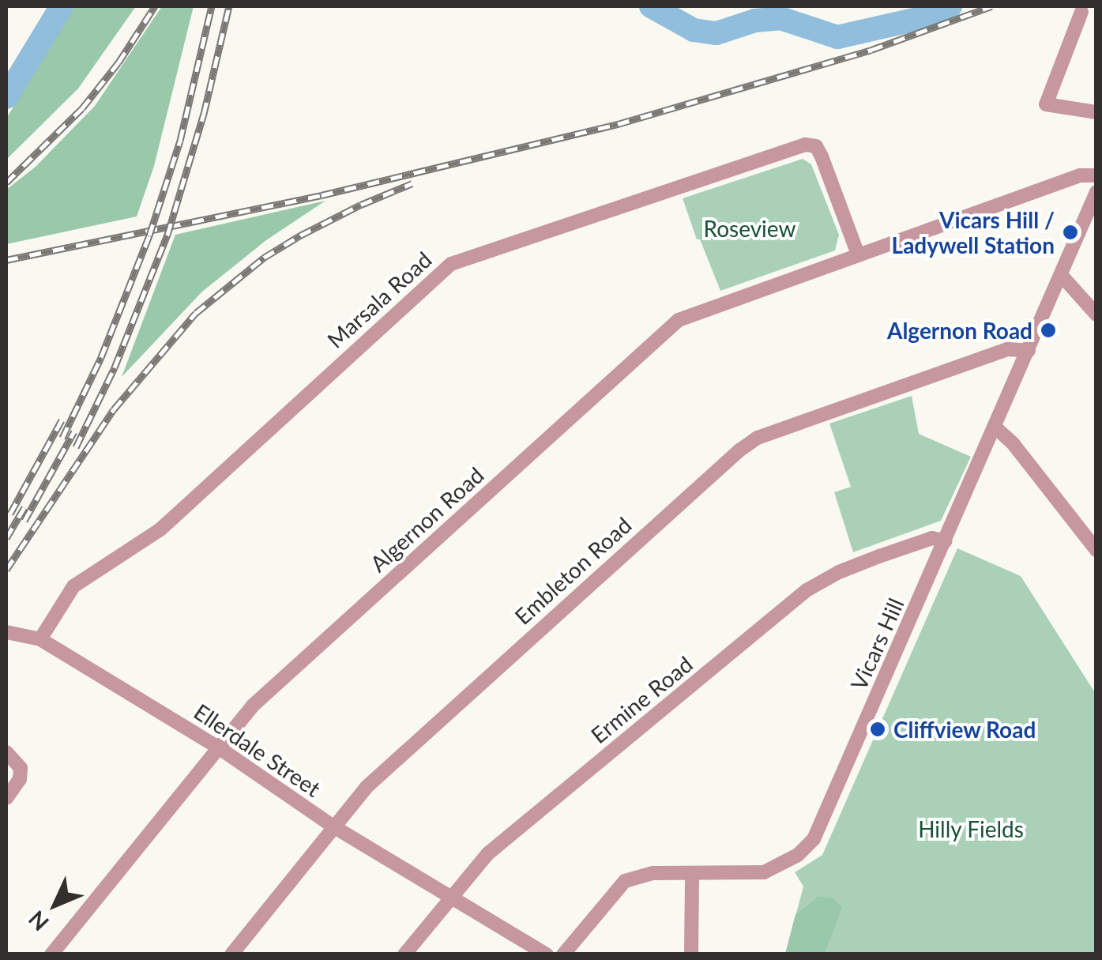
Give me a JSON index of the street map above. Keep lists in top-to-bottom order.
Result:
{
  "streets": {
    "street": [
      "Marsala Road",
      "Algernon Road",
      "Embleton Road",
      "Vicars Hill",
      "Ermine Road",
      "Ellerdale Street"
    ]
  },
  "crossings": [
    ["Marsala Road", "Algernon Road"],
    ["Marsala Road", "Ellerdale Street"],
    ["Algernon Road", "Ellerdale Street"],
    ["Embleton Road", "Vicars Hill"],
    ["Embleton Road", "Ellerdale Street"],
    ["Vicars Hill", "Ermine Road"],
    ["Ermine Road", "Ellerdale Street"]
  ],
  "parks": ["Roseview", "Hilly Fields"],
  "places": ["Vicars Hill / Ladywell Station", "Algernon Road", "Cliffview Road"],
  "north": "bottom left"
}
